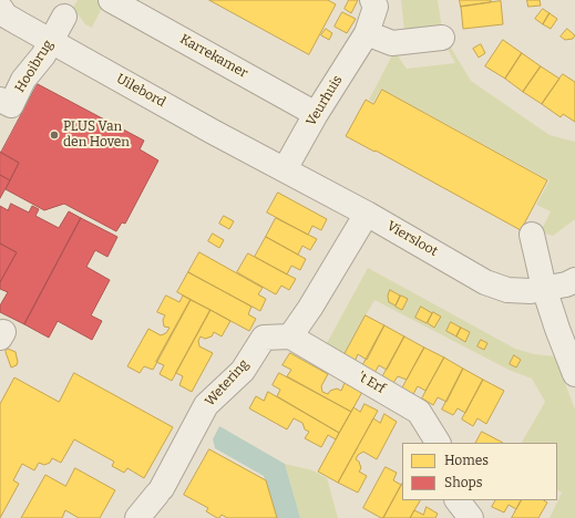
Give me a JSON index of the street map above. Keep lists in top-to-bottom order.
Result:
{
  "streets": {
    "street": [
      "Karrekamer",
      "Hooibrug",
      "Uilebord",
      "Veurhuis",
      "Viersloot",
      "Wetering",
      "'t Erf"
    ]
  },
  "crossings": [
    ["Karrekamer", "Veurhuis"],
    ["Hooibrug", "Uilebord"],
    ["Uilebord", "Veurhuis"],
    ["Uilebord", "Viersloot"],
    ["Veurhuis", "Viersloot"],
    ["Wetering", "'t Erf"]
  ],
  "places": ["PLUS Van den Hoven"],
  "legend": ["Homes", "Shops"]
}
